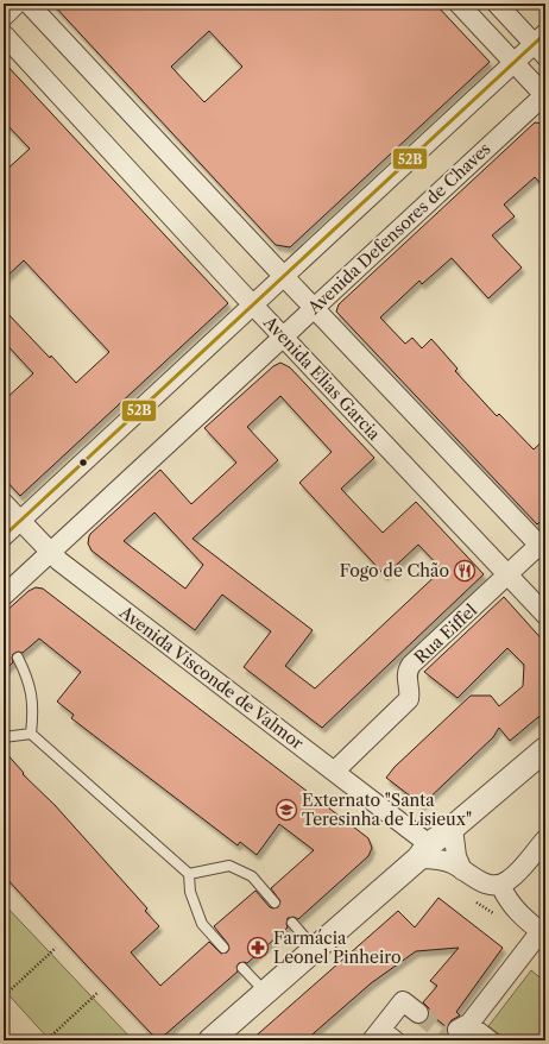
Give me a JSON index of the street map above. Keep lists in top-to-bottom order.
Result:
{
  "streets": {
    "street": [
      "Avenida Defensores de Chaves",
      "Avenida Elias Garcia",
      "Rua Eiffel",
      "Avenida Visconde de Valmor"
    ]
  },
  "crossings": [
    ["Avenida Defensores de Chaves", "Avenida Elias Garcia"],
    ["Avenida Defensores de Chaves", "Avenida Visconde de Valmor"],
    ["Avenida Elias Garcia", "Rua Eiffel"],
    ["Rua Eiffel", "Avenida Visconde de Valmor"]
  ],
  "places": {
    "restaurant": ["Fogo de Chão"],
    "school or university": ["Externato \"Santa Teresinha de Lisieux\""],
    "pharmacy": ["Farmácia Leonel Pinheiro"]
  },
  "lines": ["transit line 52B"]
}
